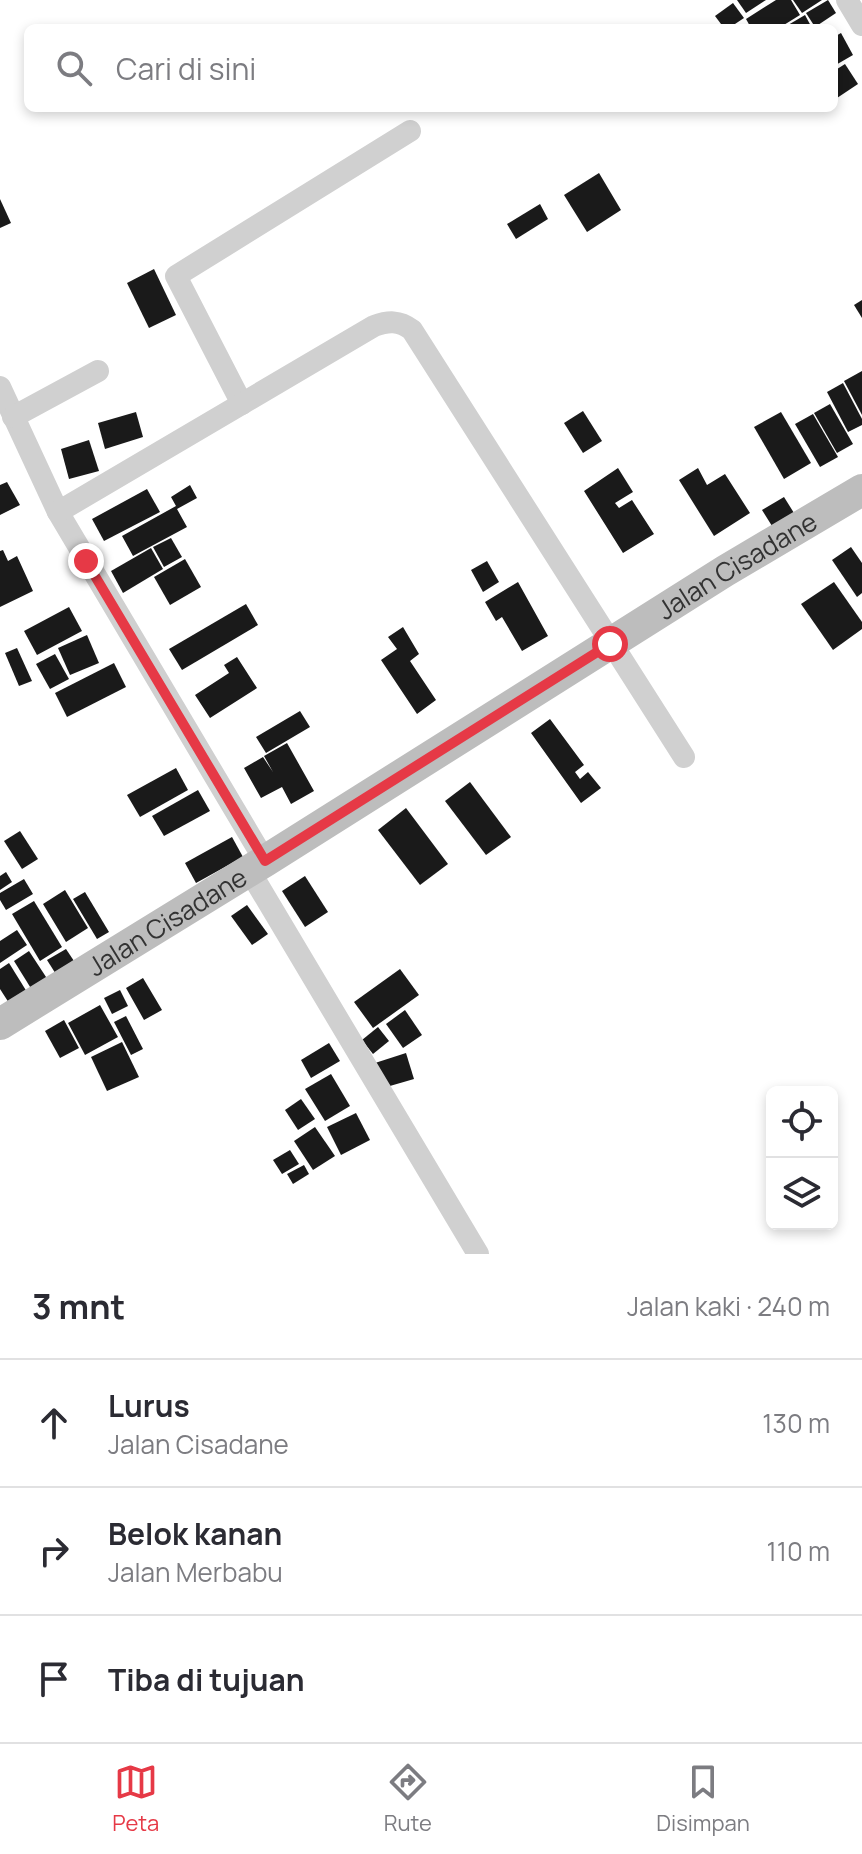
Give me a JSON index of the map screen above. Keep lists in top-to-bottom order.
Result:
{
  "streets": {
    "street": ["Jalan Cisadane"]
  },
  "page": {
    "search": "Cari di sini",
    "heading": ["3 mnt", "Jalan kaki · 240 m"],
    "list": [
      ["Lurus", "Jalan Cisadane", "130 m"],
      ["Belok kanan", "Jalan Merbabu", "110 m"],
      "Tiba di tujuan"
    ],
    "nav": ["Peta", "Rute", "Disimpan"]
  }
}
